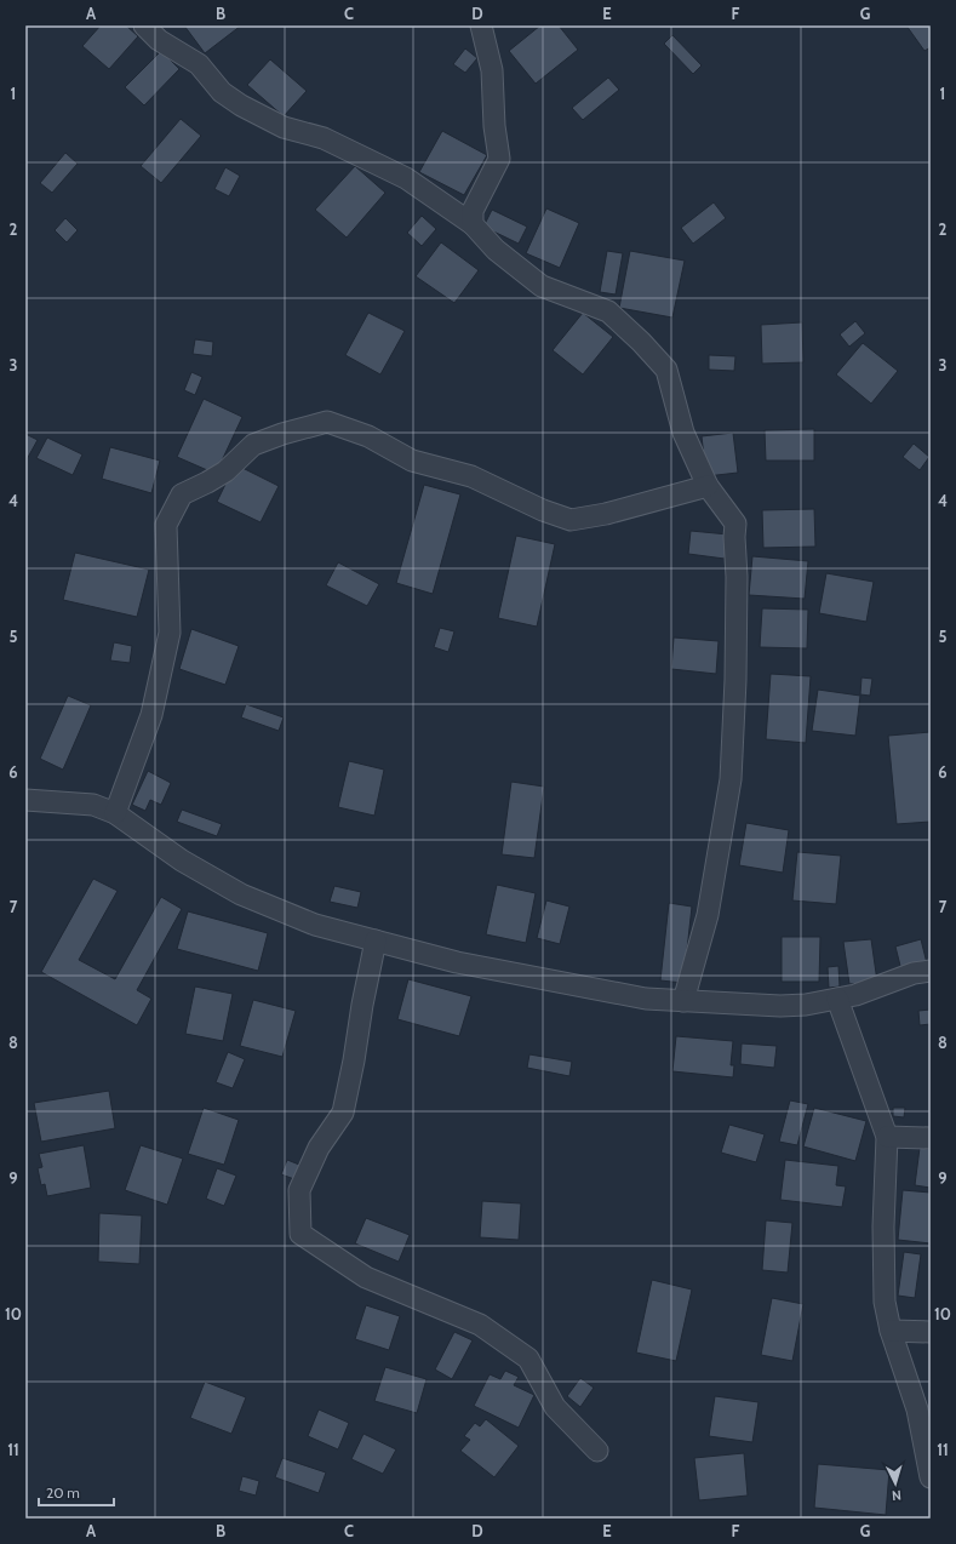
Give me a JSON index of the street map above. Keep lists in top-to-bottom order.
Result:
{
  "scale_bar": "20 m",
  "north": "bottom",
  "grid": {
    "columns": [
      "A",
      "B",
      "C",
      "D",
      "E",
      "F",
      "G"
    ],
    "rows": [
      "1",
      "2",
      "3",
      "4",
      "5",
      "6",
      "7",
      "8",
      "9",
      "10",
      "11"
    ]
  }
}
